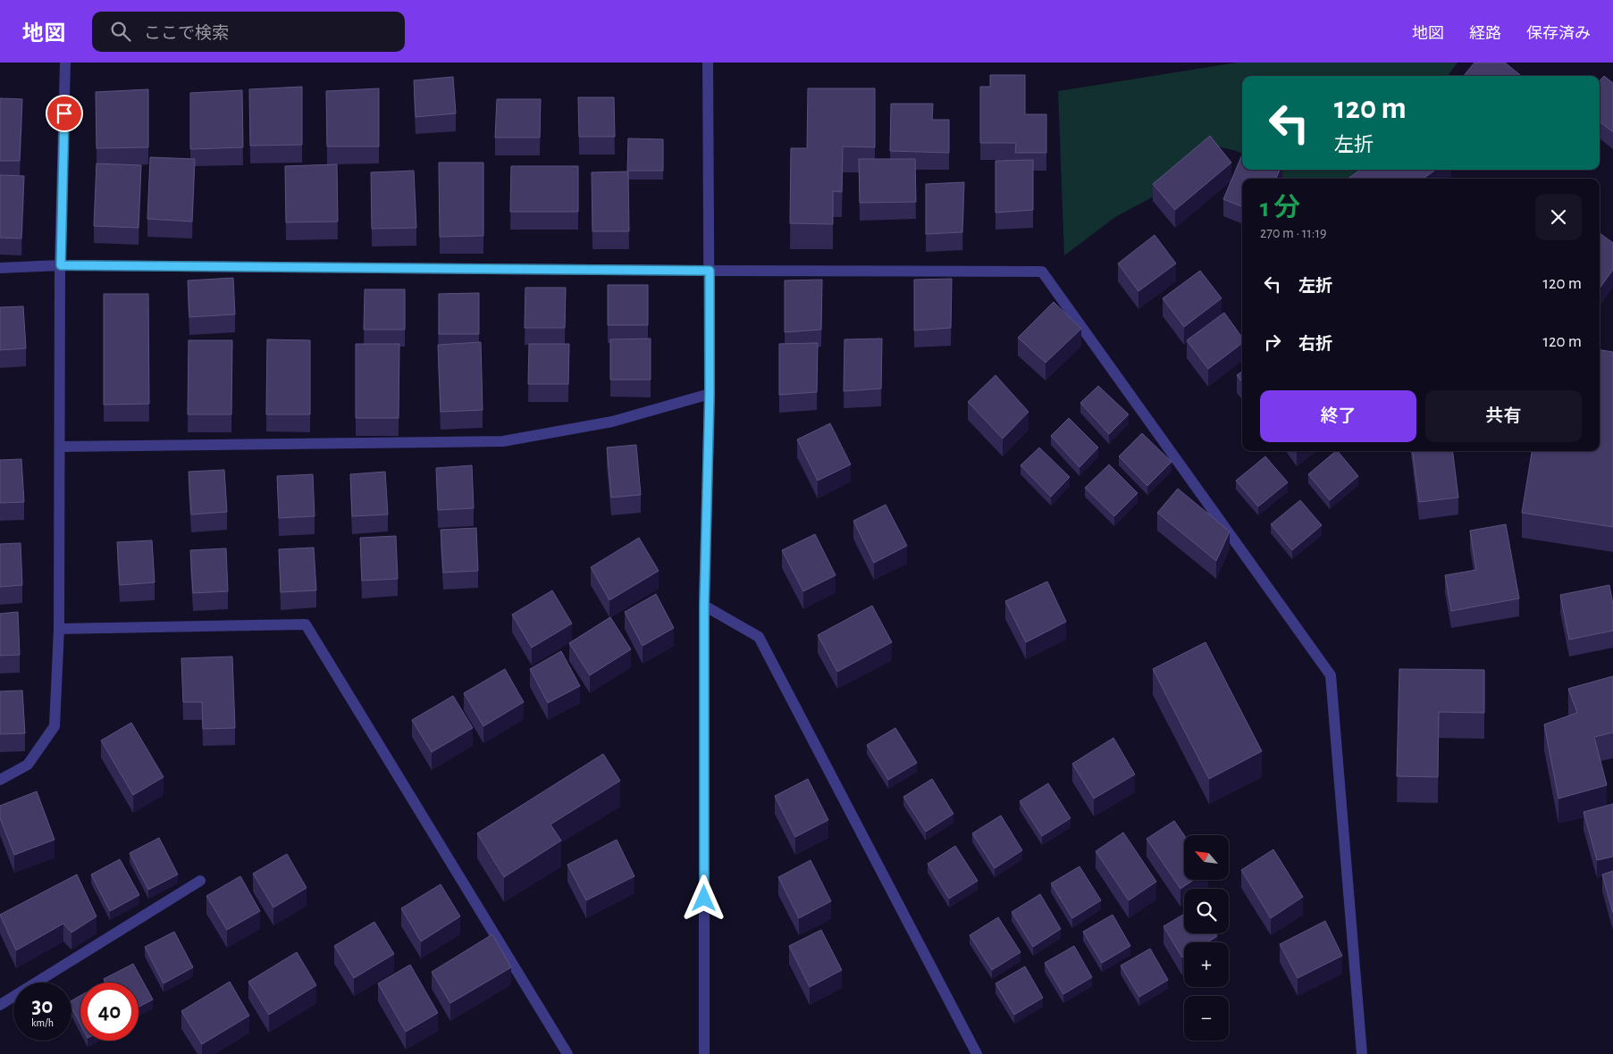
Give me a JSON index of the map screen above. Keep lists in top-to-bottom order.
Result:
{
  "north": "top left",
  "page": {
    "header": "地図",
    "search": "ここで検索",
    "nav": ["地図", "経路", "保存済み"],
    "turn": ["120 m", "左折"],
    "heading": ["1 分", "270 m · 11:19"],
    "list": [
      {
        "name": "左折",
        "value": "120 m"
      },
      {
        "name": "右折",
        "value": "120 m"
      }
    ],
    "buttons": ["終了", "共有"],
    "map_buttons": ["+", "−"],
    "speed": "30 km/h",
    "limit": "40"
  }
}
